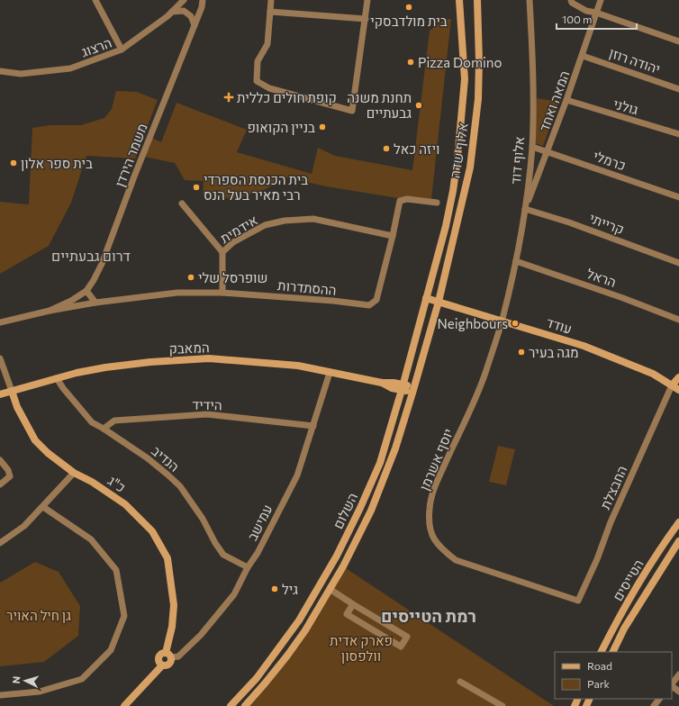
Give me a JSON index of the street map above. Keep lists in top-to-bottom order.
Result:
{
  "streets": {
    "main road": [
      "אלוף שדה",
      "עודד",
      "המאבק",
      "כ\"ג",
      "השלום",
      "הטייסים"
    ],
    "street": [
      "הרצוג",
      "יהודה רוזן",
      "המאה ואחד",
      "גולני",
      "משמר הירדן",
      "אלוף דוד",
      "כרמלי",
      "קרייתי",
      "אידמית",
      "הראל",
      "ההסתדרות",
      "הידיד",
      "הנדיב",
      "יוסף אשרמן",
      "החבצלת",
      "עמישב"
    ]
  },
  "crossings": [
    ["יהודה רוזן", "המאה ואחד"],
    ["המאה ואחד", "גולני"],
    ["המאה ואחד", "אלוף דוד"],
    ["המאה ואחד", "כרמלי"],
    ["המאה ואחד", "קרייתי"],
    ["אלוף שדה", "עודד"],
    ["אלוף שדה", "השלום"],
    ["משמר הירדן", "ההסתדרות"],
    ["אלוף דוד", "כרמלי"],
    ["אלוף דוד", "קרייתי"],
    ["אלוף דוד", "הראל"],
    ["אלוף דוד", "עודד"],
    ["אלוף דוד", "יוסף אשרמן"],
    ["אידמית", "ההסתדרות"],
    ["עודד", "יוסף אשרמן"],
    ["עודד", "החבצלת"],
    ["עודד", "השלום"],
    ["המאבק", "הנדיב"],
    ["המאבק", "כ\"ג"],
    ["המאבק", "השלום"],
    ["המאבק", "עמישב"],
    ["הידיד", "הנדיב"],
    ["הידיד", "עמישב"],
    ["הנדיב", "עמישב"],
    ["יוסף אשרמן", "החבצלת"],
    ["כ\"ג", "עמישב"]
  ],
  "districts": ["דרום גבעתיים", "רמת הטייסים"],
  "parks": ["גן חיל האויר", "פארק אדית וולפסון"],
  "places": {
    "other": [
      "בית מולדבסקי",
      "Pizza Domino",
      "תחנת משנה גבעתיים",
      "בניין הקואופ",
      "ויזה כאל",
      "בית ספר אלון",
      "בית הכנסת הספרדי רבי מאיר בעל הנס",
      "שופרסל שלי",
      "Neighbours",
      "מגה בעיר",
      "גיל"
    ],
    "health": ["קופת חולים כללית"]
  },
  "legend": ["Road", "Park"],
  "scale_bar": "100 m",
  "north": "left"
}
